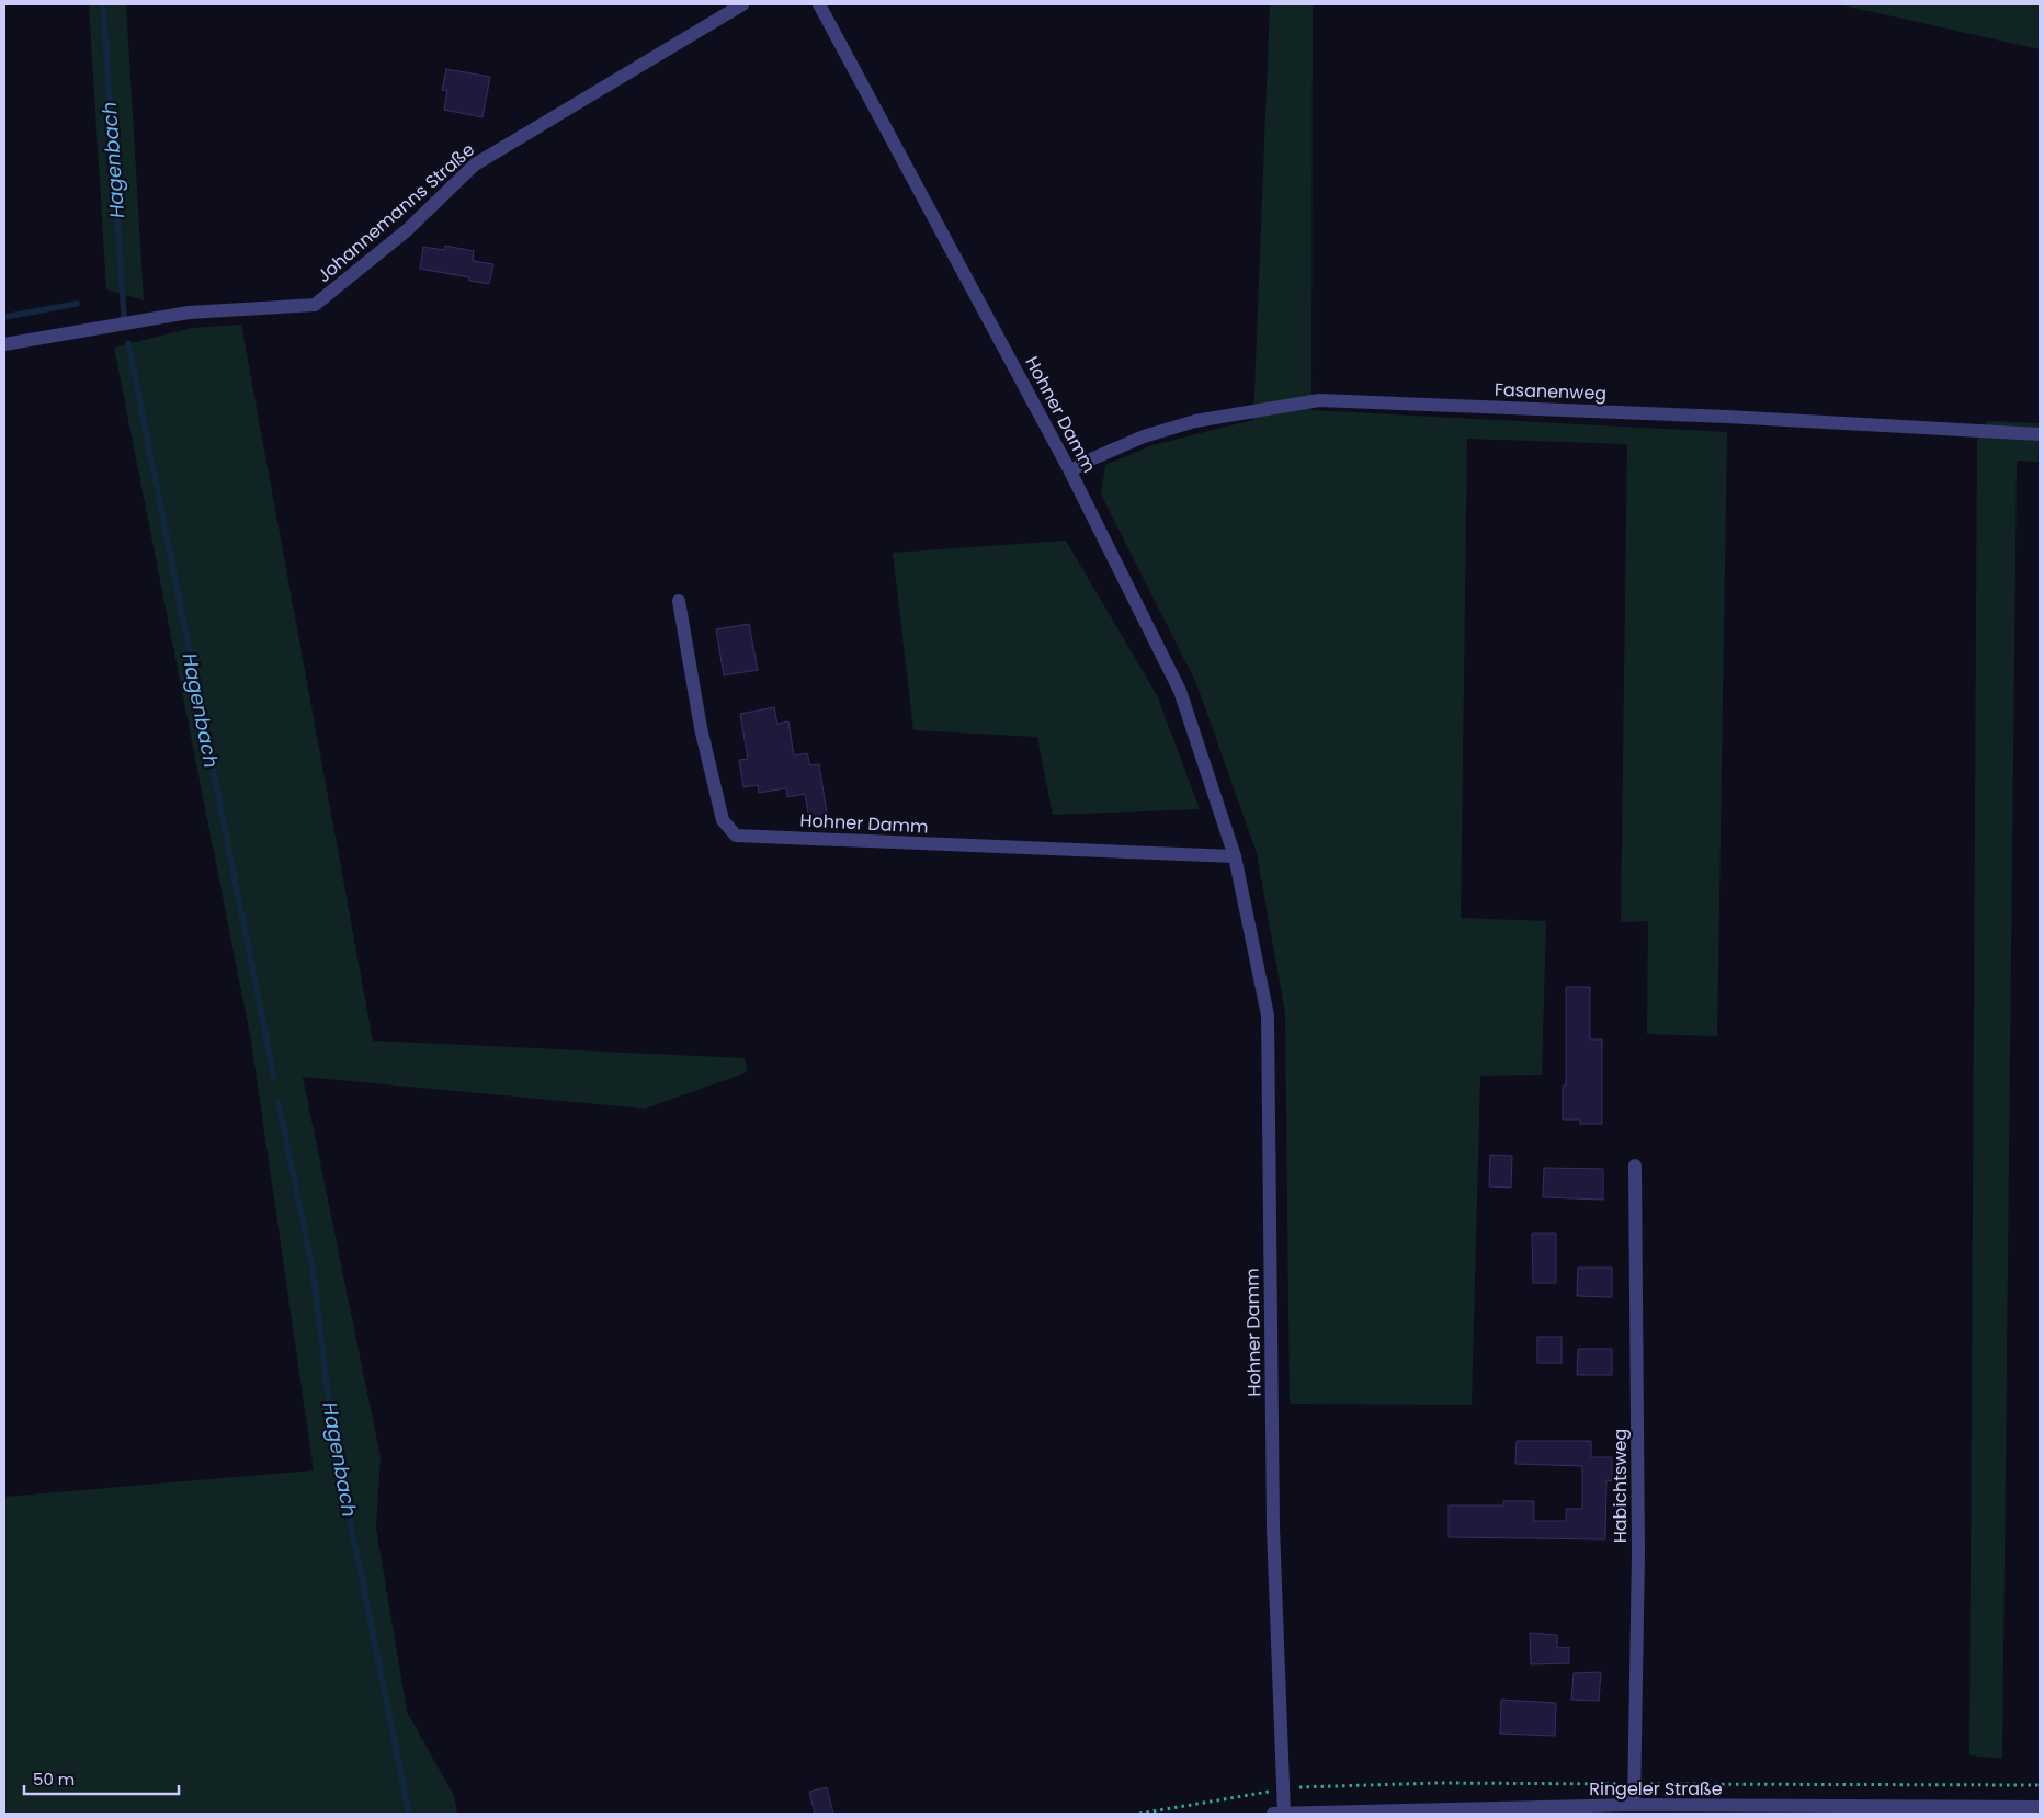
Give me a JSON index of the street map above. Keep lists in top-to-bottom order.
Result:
{
  "streets": {
    "street": [
      "Johannemanns Straße",
      "Fasanenweg",
      "Hohner Damm",
      "Habichtsweg",
      "Ringeler Straße"
    ]
  },
  "crossings": [
    ["Fasanenweg", "Hohner Damm"],
    ["Hohner Damm", "Ringeler Straße"],
    ["Habichtsweg", "Ringeler Straße"]
  ],
  "water": ["Hagenbach"],
  "scale_bar": "50 m"
}
